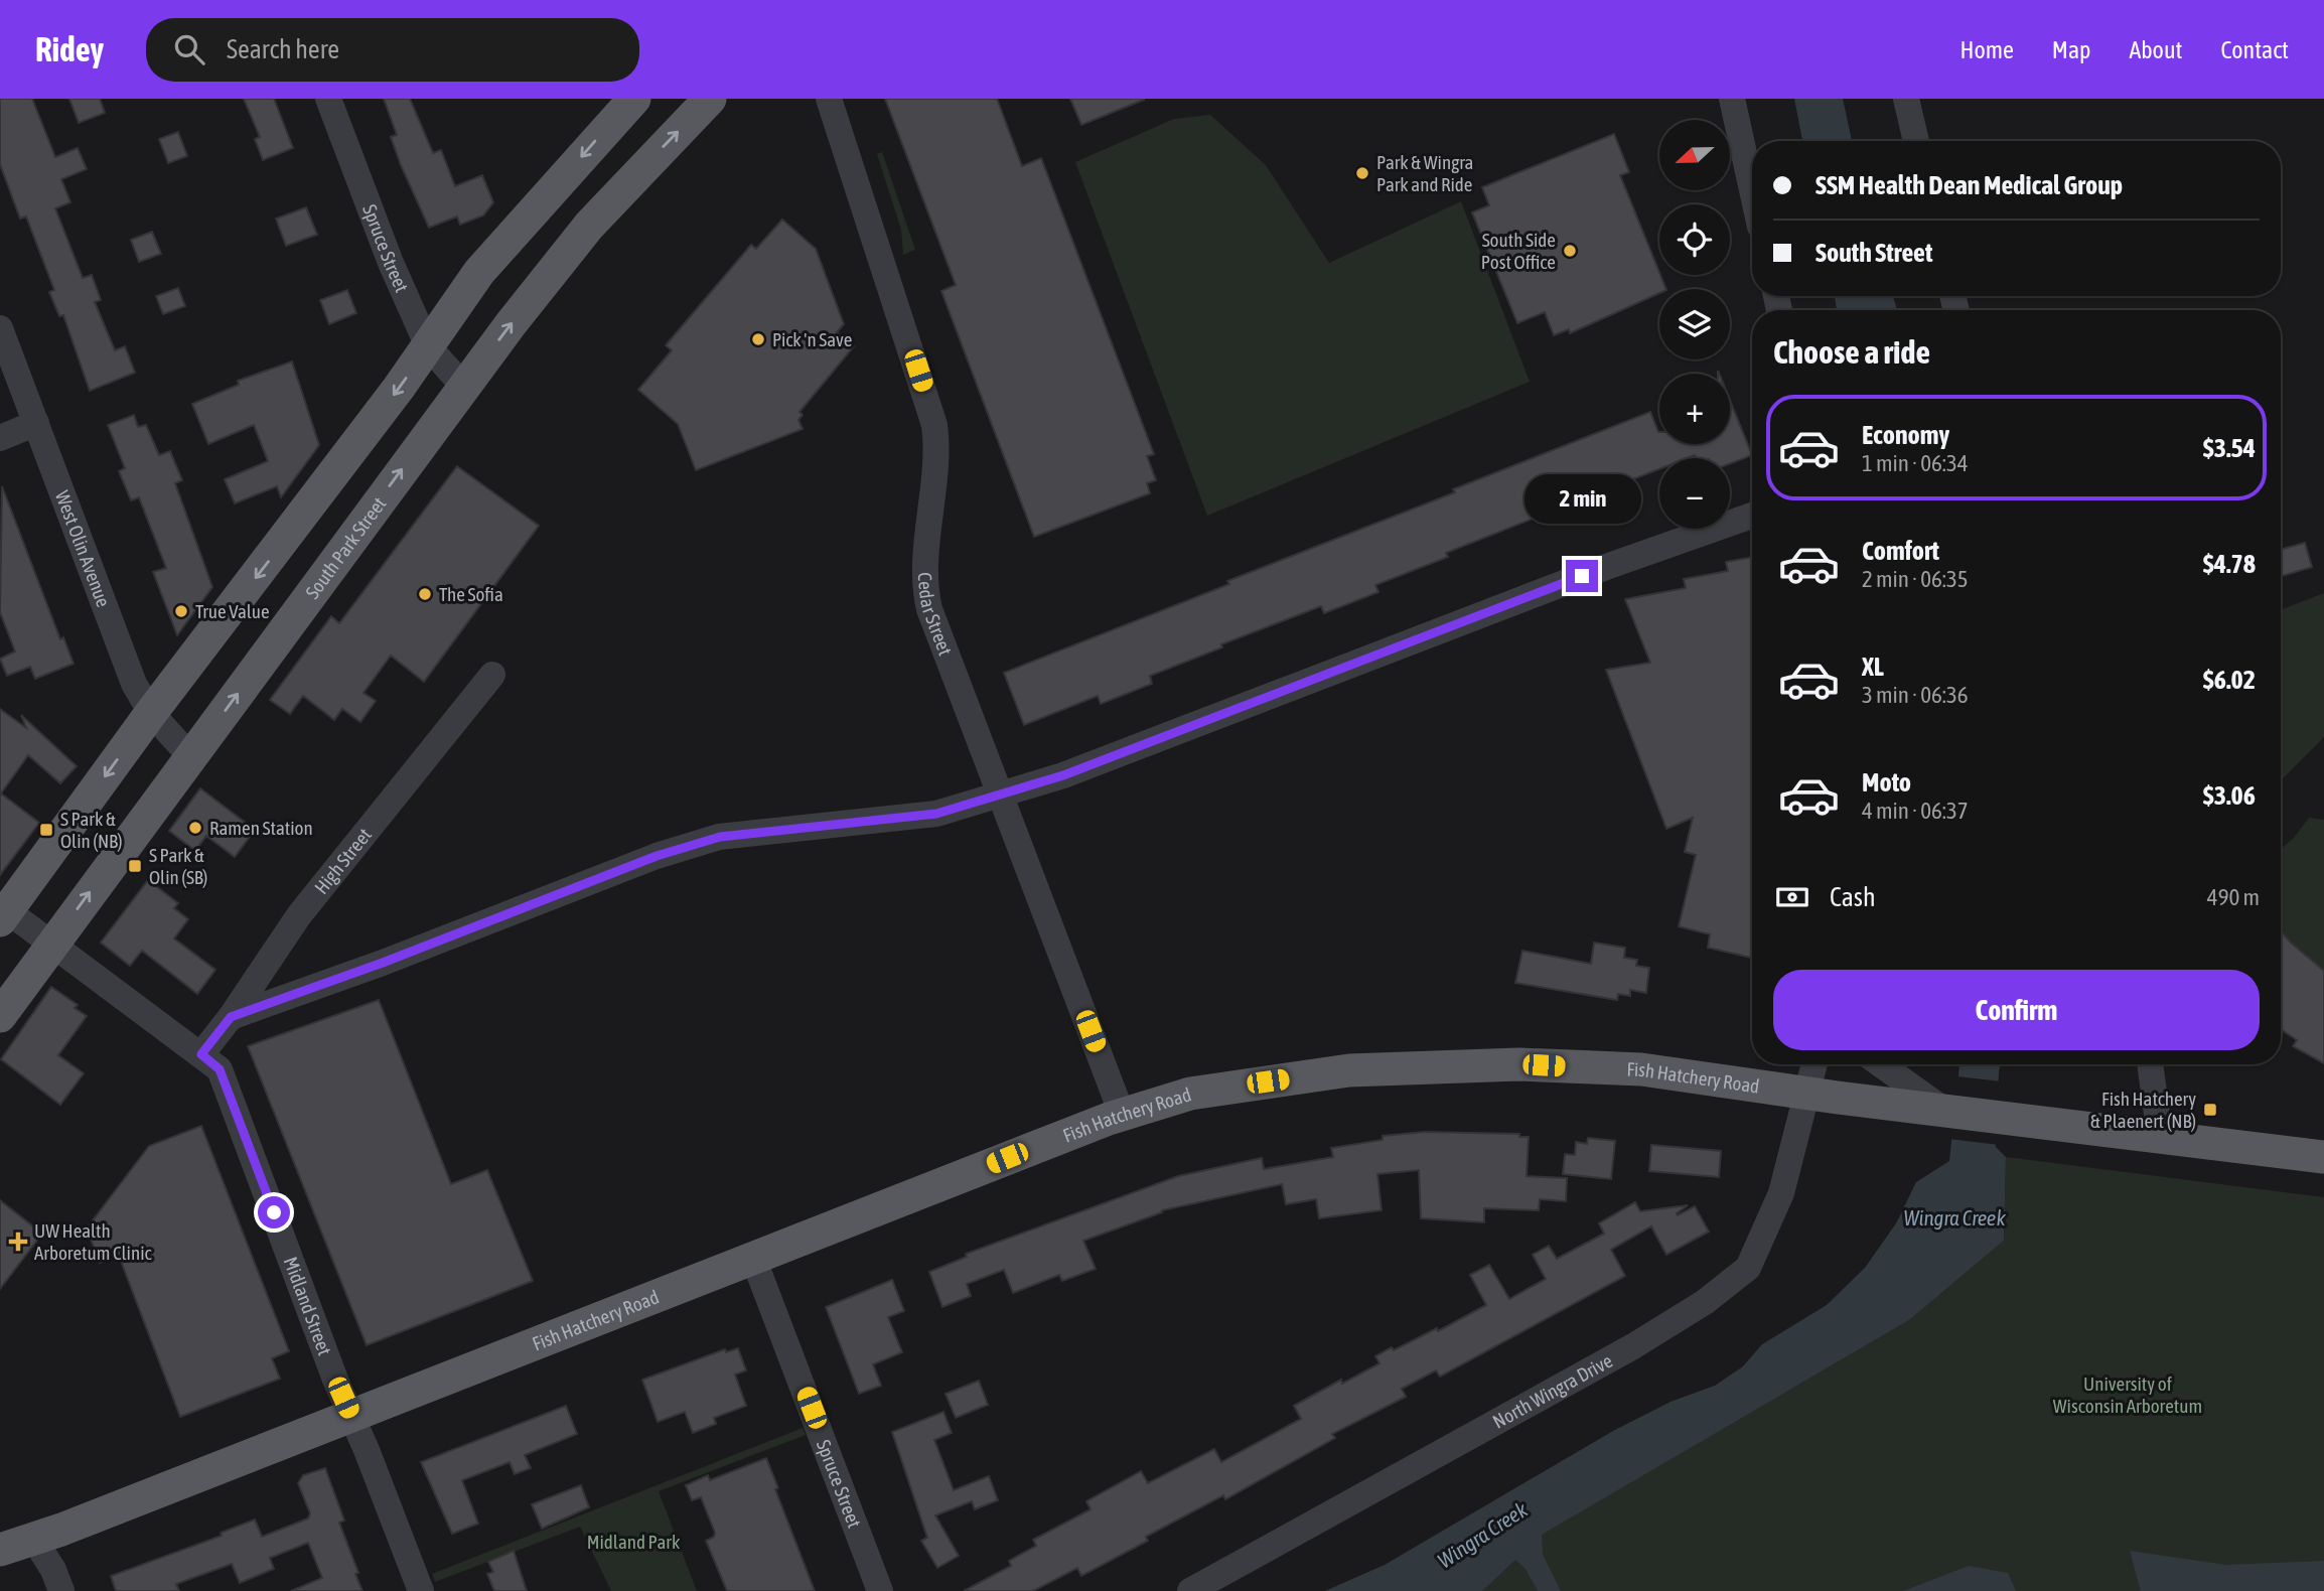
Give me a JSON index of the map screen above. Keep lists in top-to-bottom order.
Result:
{
  "streets": {
    "main road": ["South Park Street", "Fish Hatchery Road"],
    "street": [
      "Spruce Street",
      "West Olin Avenue",
      "Cedar Street",
      "High Street",
      "Midland Street",
      "North Wingra Drive"
    ]
  },
  "crossings": [
    ["Spruce Street", "South Park Street"],
    ["Spruce Street", "Fish Hatchery Road"],
    ["West Olin Avenue", "South Park Street"],
    ["South Park Street", "Midland Street"],
    ["Cedar Street", "Fish Hatchery Road"],
    ["High Street", "Midland Street"],
    ["Fish Hatchery Road", "Midland Street"],
    ["Fish Hatchery Road", "North Wingra Drive"]
  ],
  "water": ["Wingra Creek"],
  "parks": ["University of Wisconsin Arboretum", "Midland Park"],
  "places": {
    "other": [
      "Park & Wingra Park and Ride",
      "South Side Post Office",
      "Pick 'n Save",
      "The Sofia",
      "True Value",
      "Ramen Station"
    ],
    "transit": ["S Park & Olin (NB)", "S Park & Olin (SB)", "Fish Hatchery & Plaenert (NB)"],
    "health": ["UW Health Arboretum Clinic"]
  },
  "north": "left",
  "page": {
    "header": "Ridey",
    "search": "Search here",
    "nav": [
      "Home",
      "Map",
      "About",
      "Contact"
    ],
    "map_buttons": ["+", "−"],
    "banner": ["SSM Health Dean Medical Group", "South Street"],
    "heading": "Choose a ride",
    "list": [
      {
        "name": "Economy",
        "note": "1 min · 06:34",
        "value": "$3.54"
      },
      {
        "name": "Comfort",
        "note": "2 min · 06:35",
        "value": "$4.78"
      },
      {
        "name": "XL",
        "note": "3 min · 06:36",
        "value": "$6.02"
      },
      {
        "name": "Moto",
        "note": "4 min · 06:37",
        "value": "$3.06"
      }
    ],
    "bubble": "2 min",
    "pay": ["Cash", "490 m"],
    "buttons": "Confirm"
  }
}
